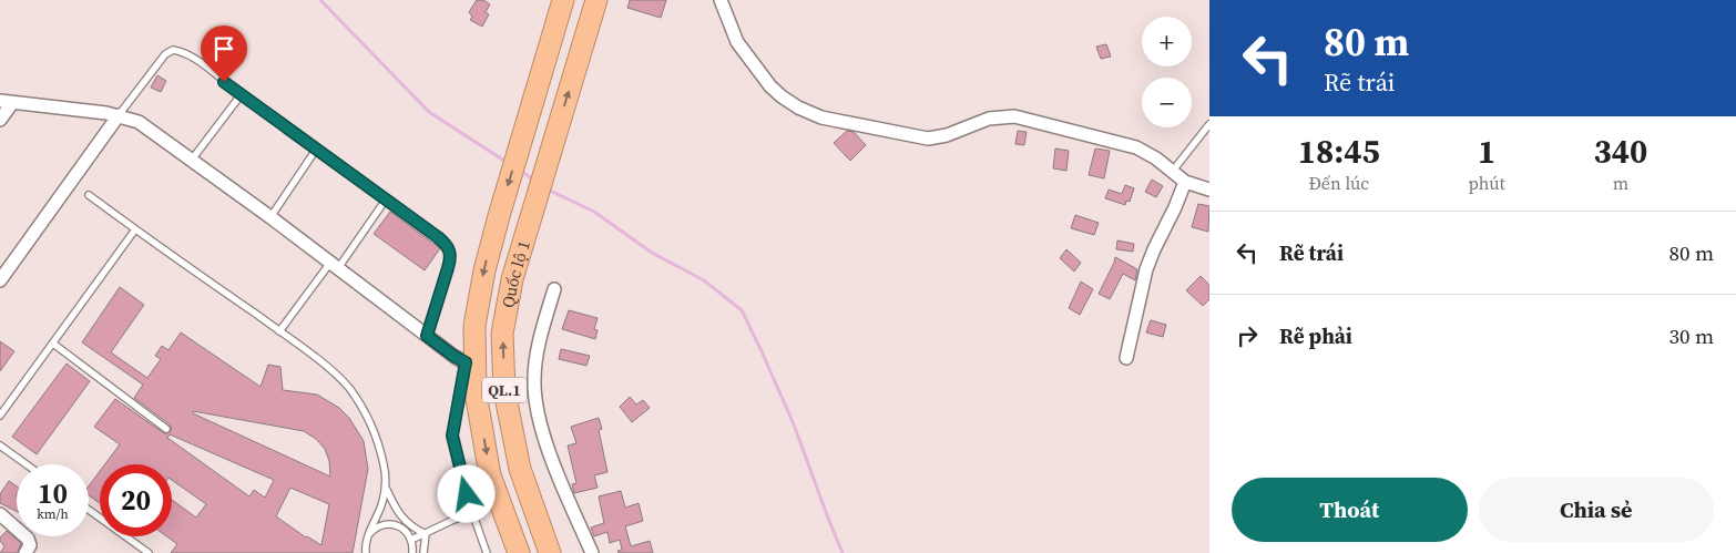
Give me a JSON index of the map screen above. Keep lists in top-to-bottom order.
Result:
{
  "streets": {
    "highway": ["Quốc lộ 1", "QL.1"]
  },
  "page": {
    "turn": ["80 m", "Rẽ trái"],
    "map_buttons": ["+", "−"],
    "eta": [
      "18:45",
      "Đến lúc",
      "1",
      "phút",
      "340",
      "m"
    ],
    "list": [
      {
        "name": "Rẽ trái",
        "value": "80 m"
      },
      {
        "name": "Rẽ phải",
        "value": "30 m"
      }
    ],
    "speed": "10 km/h",
    "limit": "20",
    "buttons": ["Thoát", "Chia sẻ"]
  }
}
